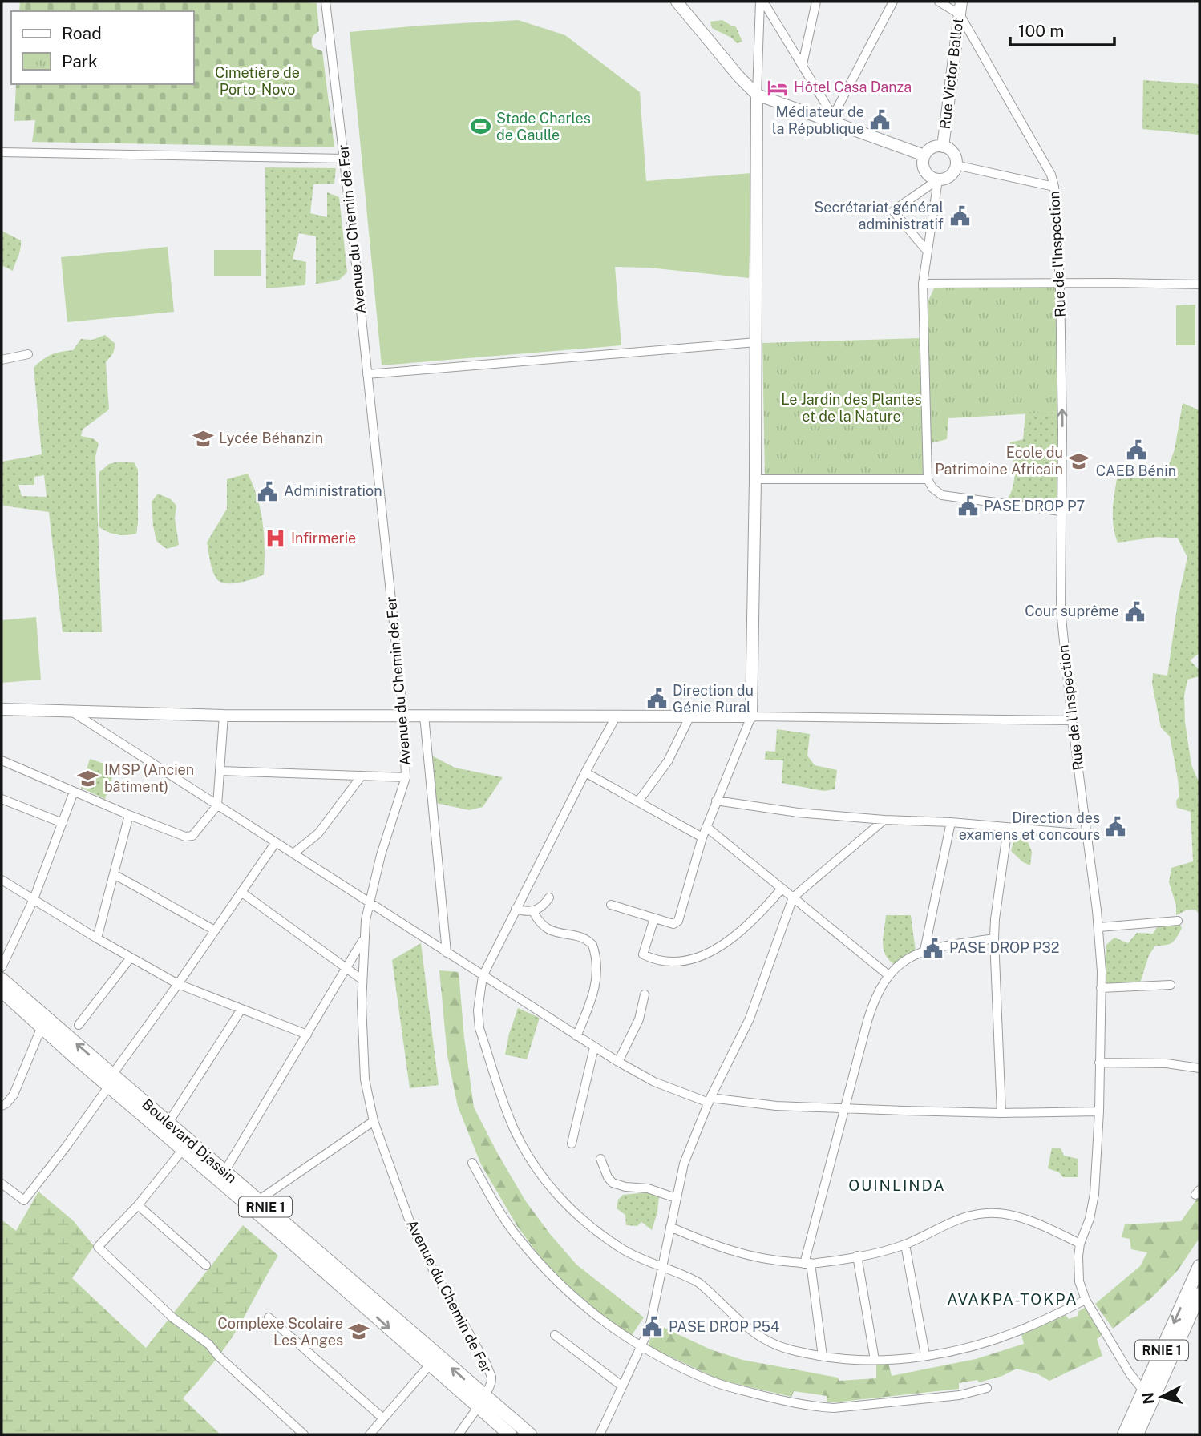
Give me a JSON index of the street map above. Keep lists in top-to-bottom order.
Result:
{
  "streets": {
    "highway": ["Boulevard Djassin", "RNIE 1"],
    "main road": ["Rue Victor Ballot"],
    "street": ["Avenue du Chemin de Fer", "Rue de l'Inspection"]
  },
  "crossings": [
    ["Rue Victor Ballot", "Rue de l'Inspection"],
    ["Avenue du Chemin de Fer", "Boulevard Djassin"],
    ["Rue de l'Inspection", "RNIE 1"]
  ],
  "districts": ["OUINLINDA", "AVAKPA-TOKPA"],
  "parks": ["Cimetière de Porto-Novo", "Le Jardin des Plantes et de la Nature"],
  "places": {
    "hotel": ["Hôtel Casa Danza"],
    "public building": [
      "Médiateur de la République",
      "Secrétariat général administratif",
      "CAEB Bénin",
      "Administration",
      "PASE DROP P7",
      "Cour suprême",
      "Direction du Génie Rural",
      "Direction des examens et concours",
      "PASE DROP P32",
      "PASE DROP P54"
    ],
    "sports": ["Stade Charles de Gaulle"],
    "school or university": [
      "Lycée Béhanzin",
      "Ecole du Patrimoine Africain",
      "IMSP (Ancien bâtiment)",
      "Complexe Scolaire Les Anges"
    ],
    "hospital": ["Infirmerie"]
  },
  "legend": ["Road", "Park"],
  "scale_bar": "100 m",
  "north": "left"
}
